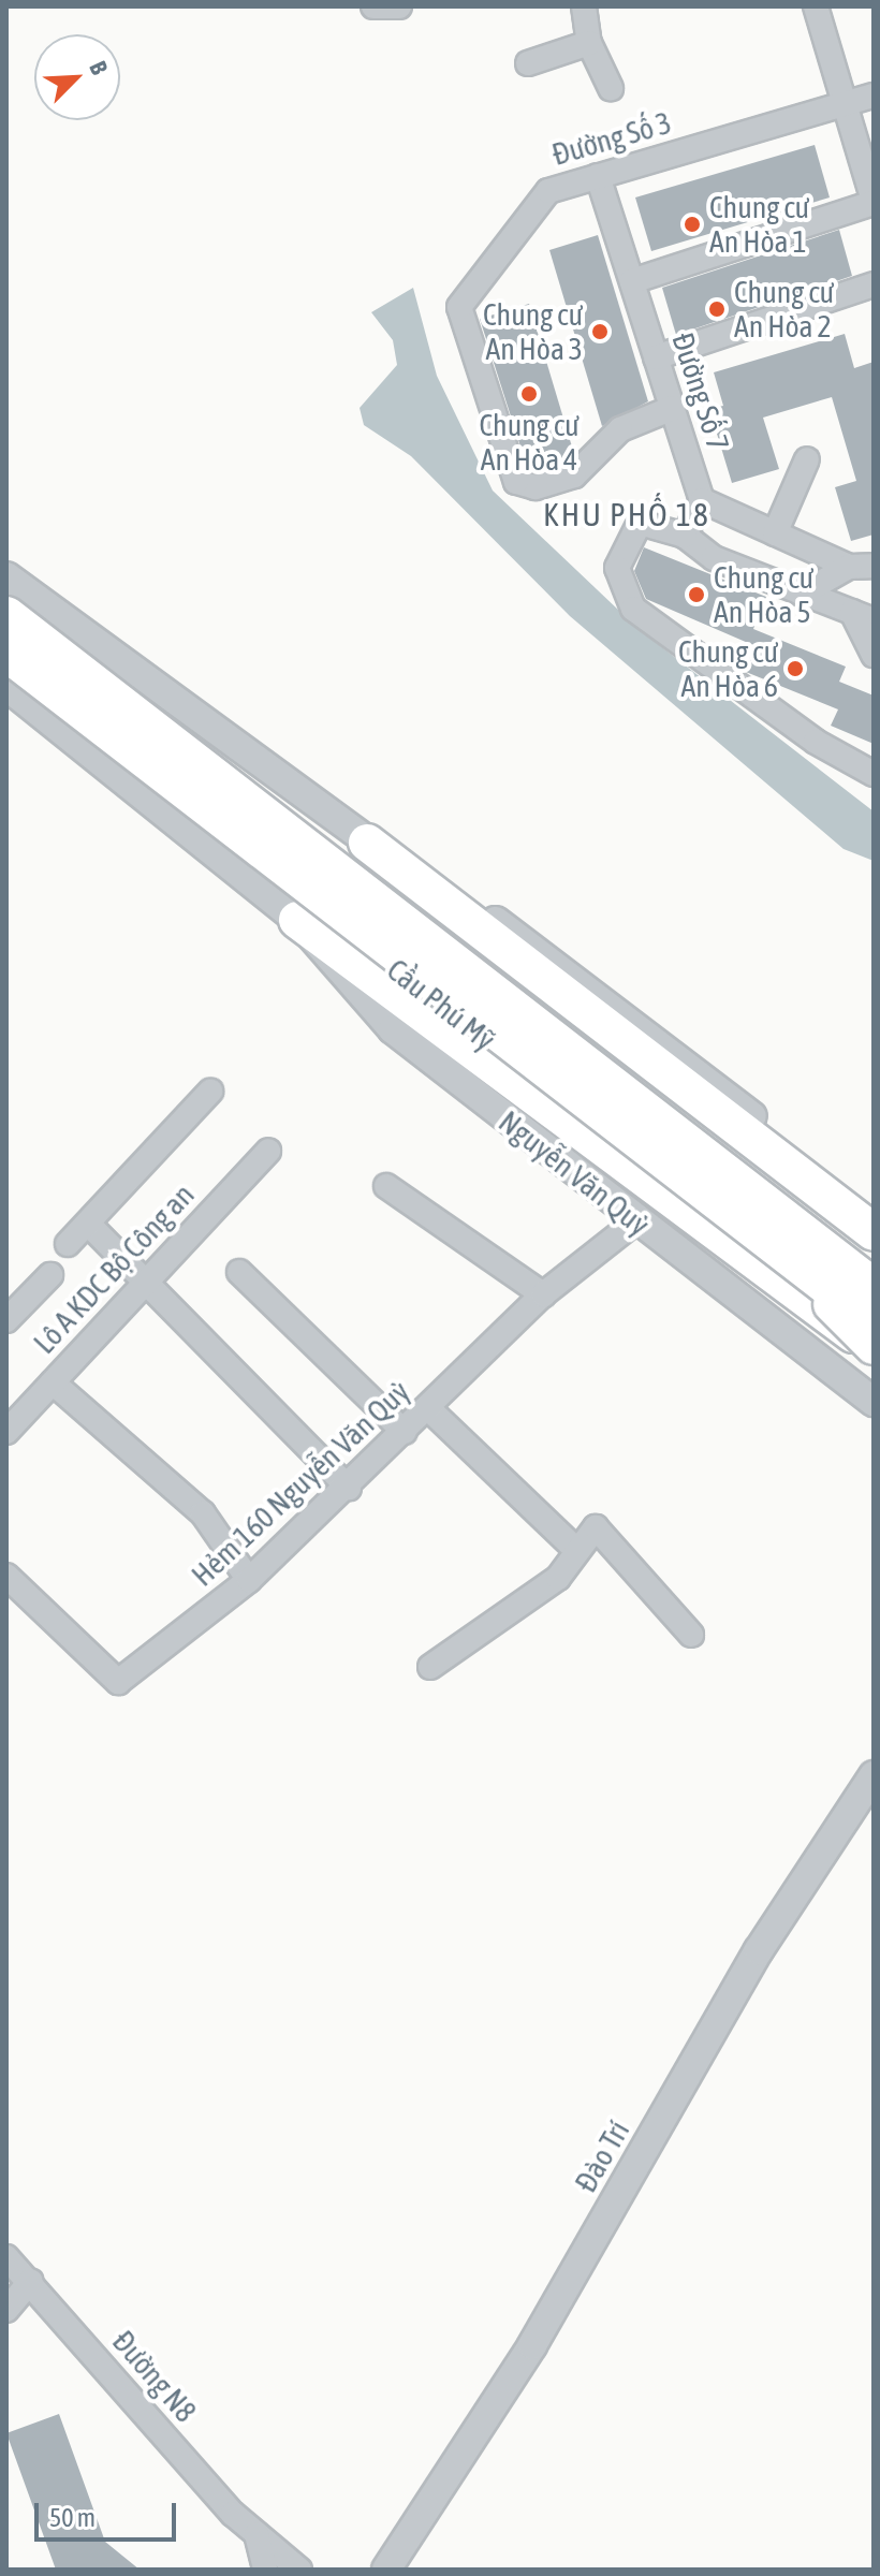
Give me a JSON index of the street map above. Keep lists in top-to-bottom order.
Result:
{
  "streets": {
    "highway": ["Cầu Phú Mỹ"],
    "main road": ["Nguyễn Văn Quỳ"],
    "street": [
      "Đường Số 3",
      "Đường Số 7",
      "Lô A KDC Bộ Công an",
      "Hẻm 160 Nguyễn Văn Quỳ",
      "Đào Trí",
      "Đường N8"
    ]
  },
  "crossings": [
    ["Đường Số 3", "Đường Số 7"],
    ["Cầu Phú Mỹ", "Nguyễn Văn Quỳ"],
    ["Nguyễn Văn Quỳ", "Hẻm 160 Nguyễn Văn Quỳ"]
  ],
  "districts": ["KHU PHỐ 18"],
  "places": [
    "Chung cư An Hòa 1",
    "Chung cư An Hòa 2",
    "Chung cư An Hòa 3",
    "Chung cư An Hòa 4",
    "Chung cư An Hòa 5",
    "Chung cư An Hòa 6"
  ],
  "scale_bar": "50 m",
  "north": "top right"
}
